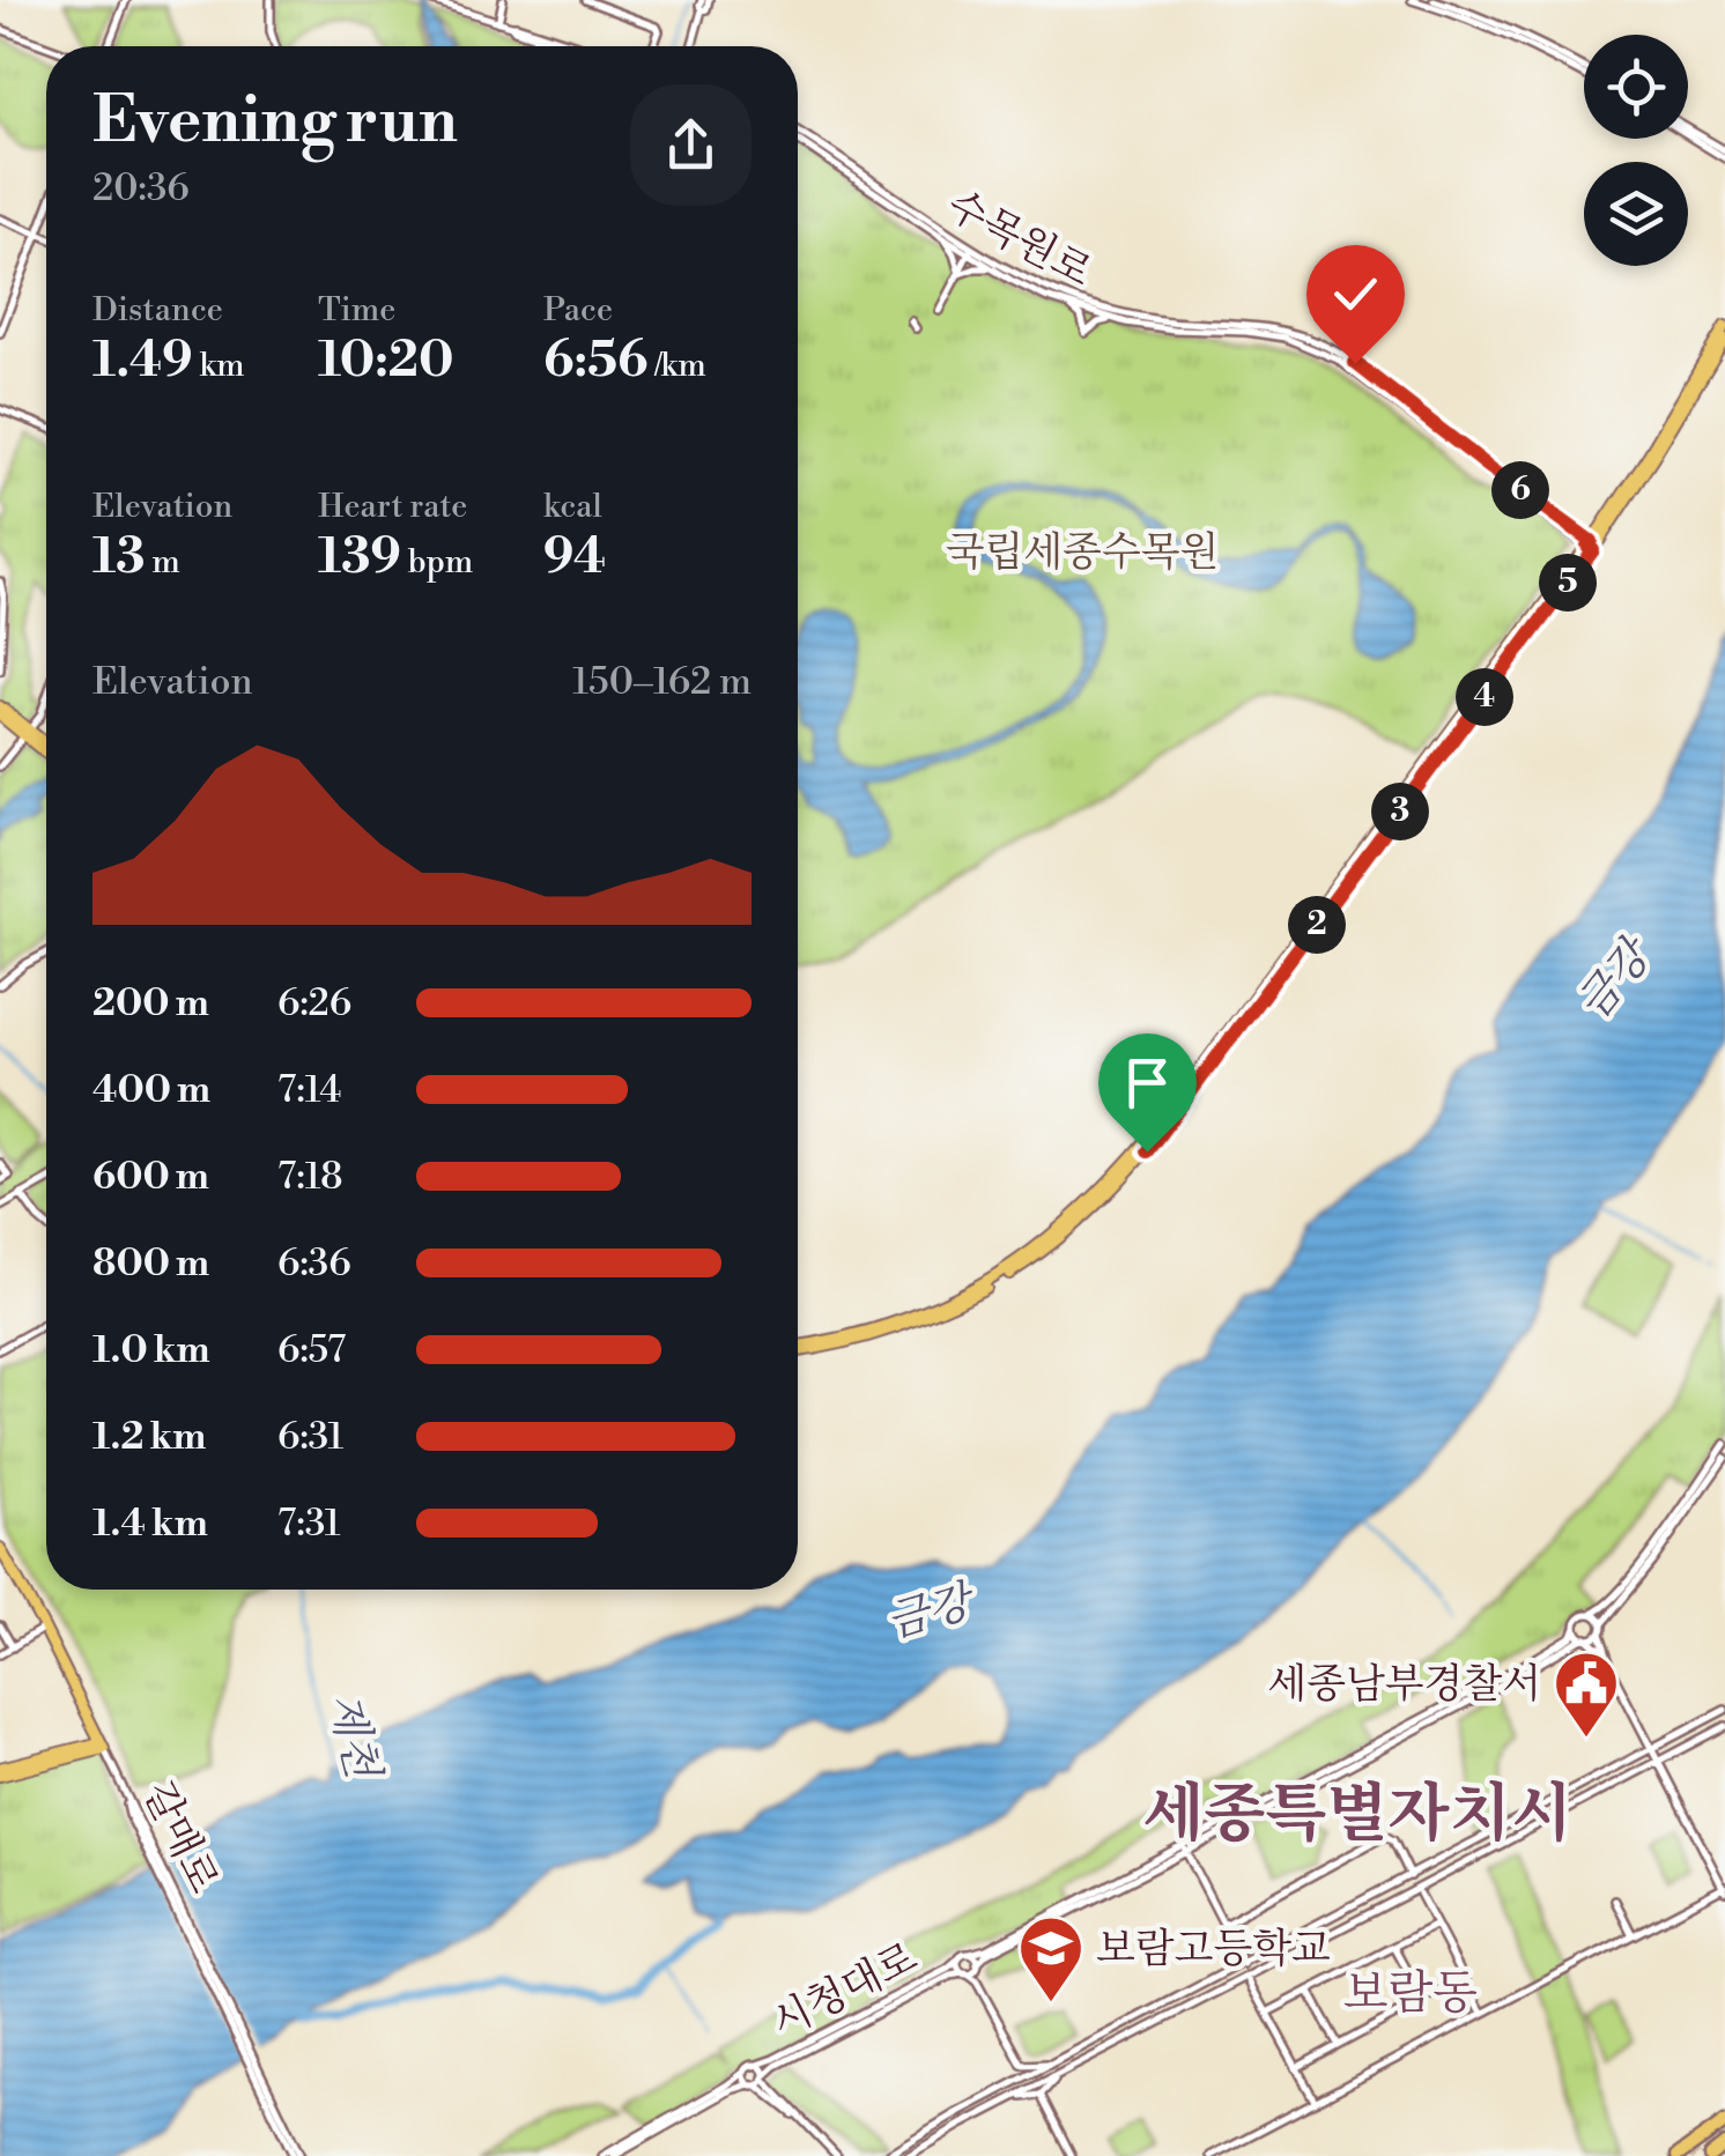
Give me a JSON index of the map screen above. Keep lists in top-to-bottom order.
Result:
{
  "streets": {
    "main road": ["갈매로"],
    "street": ["수목원로", "시청대로"]
  },
  "districts": ["세종특별자치시", "보람동"],
  "water": ["금강", "제천"],
  "parks": ["국립세종수목원"],
  "places": {
    "public building": ["세종남부경찰서"],
    "school or university": ["보람고등학교"]
  },
  "page": {
    "heading": ["Evening run", "20:36"],
    "stats": [
      ["Distance", "1.49 km"],
      ["Time", "10:20"],
      ["Pace", "6:56 /km"],
      ["Elevation", "13 m"],
      ["Heart rate", "139 bpm"],
      ["kcal", "94"]
    ],
    "pins": [
      "6",
      "5",
      "4",
      "3",
      "2"
    ],
    "chart": ["Elevation", "150–162 m"],
    "list": [
      {
        "name": "200 m",
        "note": "6:26"
      },
      {
        "name": "400 m",
        "note": "7:14"
      },
      {
        "name": "600 m",
        "note": "7:18"
      },
      {
        "name": "800 m",
        "note": "6:36"
      },
      {
        "name": "1.0 km",
        "note": "6:57"
      },
      {
        "name": "1.2 km",
        "note": "6:31"
      },
      {
        "name": "1.4 km",
        "note": "7:31"
      }
    ]
  }
}
